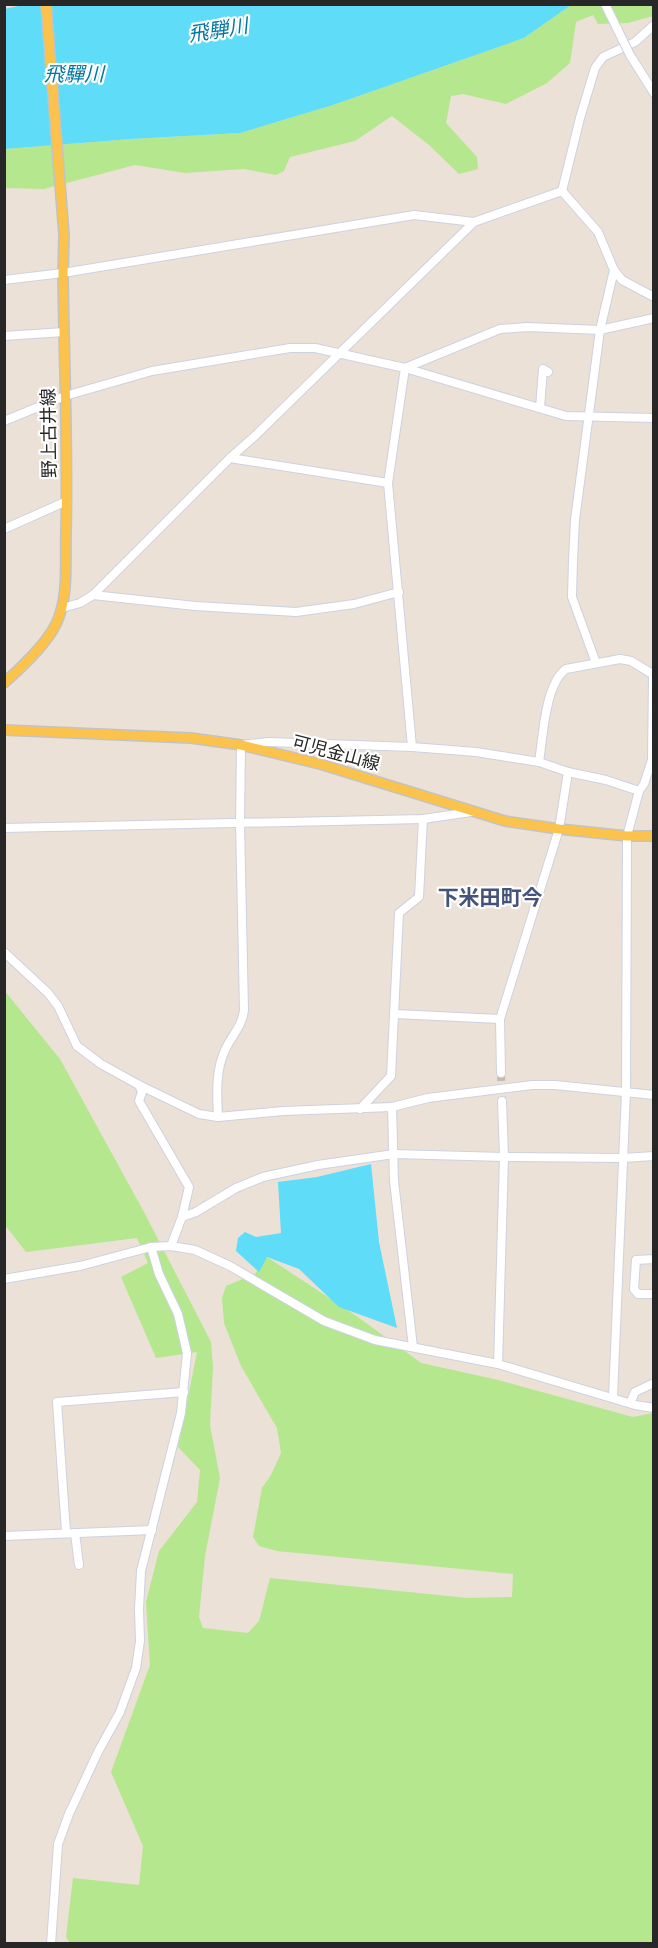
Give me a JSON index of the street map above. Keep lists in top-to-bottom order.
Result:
{
  "streets": {
    "main road": ["野上古井線", "可児金山線"]
  },
  "districts": ["下米田町今"],
  "water": ["飛騨川", "飛驒川"]
}
